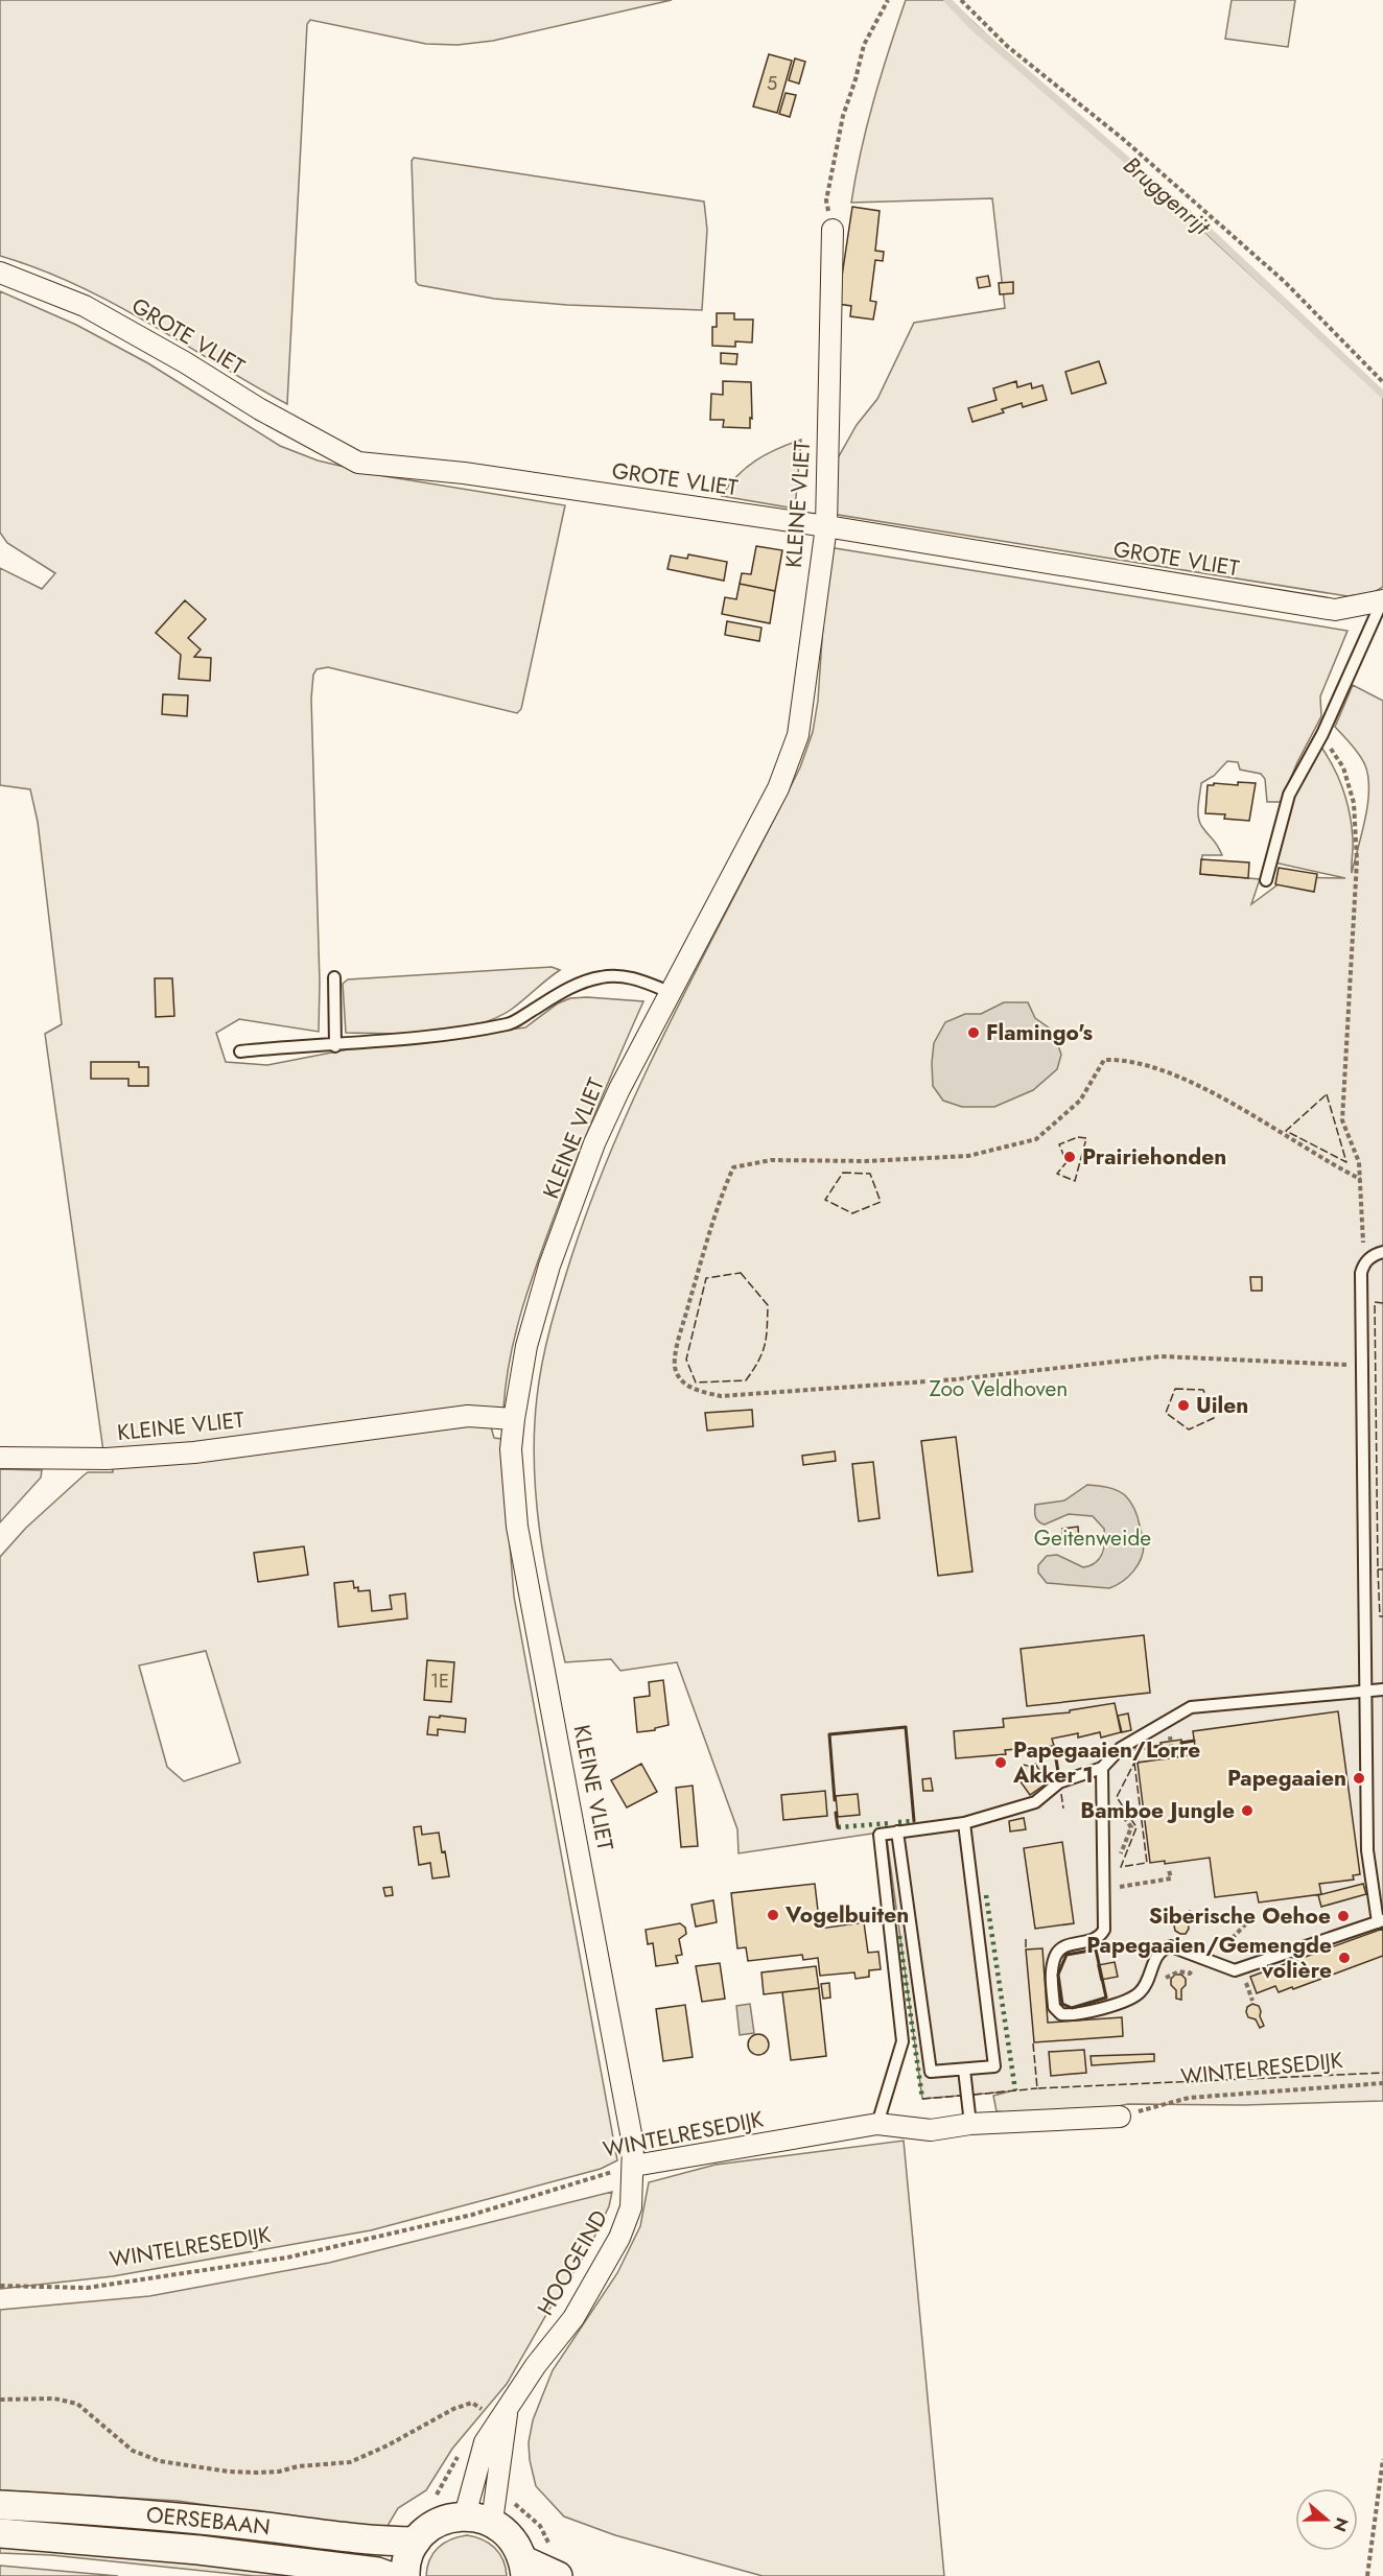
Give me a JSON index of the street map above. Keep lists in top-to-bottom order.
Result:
{
  "streets": {
    "main road": ["OERSEBAAN"],
    "street": [
      "GROTE VLIET",
      "KLEINE VLIET",
      "WINTELRESEDIJK",
      "HOOGEIND"
    ]
  },
  "crossings": [
    ["GROTE VLIET", "KLEINE VLIET"],
    ["KLEINE VLIET", "WINTELRESEDIJK"],
    ["KLEINE VLIET", "HOOGEIND"],
    ["WINTELRESEDIJK", "HOOGEIND"]
  ],
  "water": ["Bruggenrijt"],
  "parks": ["Zoo Veldhoven", "Geitenweide"],
  "places": [
    "Flamingo's",
    "Prairiehonden",
    "Uilen",
    "Papegaaien/Lorre Akker 1",
    "Papegaaien",
    "Bamboe Jungle",
    "Vogelbuiten",
    "Siberische Oehoe",
    "Papegaaien/Gemengde volière"
  ],
  "house_numbers": ["5", "1E"],
  "north": "right"
}
